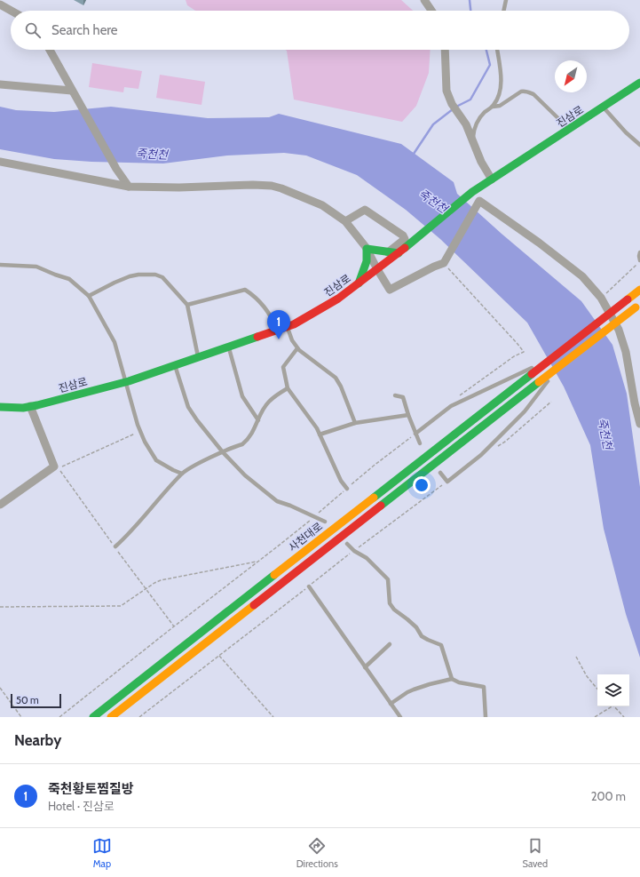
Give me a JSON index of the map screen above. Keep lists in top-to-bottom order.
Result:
{
  "streets": {
    "main road": ["진삼로", "사천대로"]
  },
  "water": ["죽천천"],
  "scale_bar": "50 m",
  "north": "bottom left",
  "page": {
    "search": "Search here",
    "pins": "1",
    "scale": "50 m",
    "heading": "Nearby",
    "list": [
      {
        "mark": "1",
        "name": "죽천황토찜질방",
        "note": "Hotel · 진삼로",
        "value": "200 m"
      }
    ],
    "nav": ["Map", "Directions", "Saved"]
  }
}
